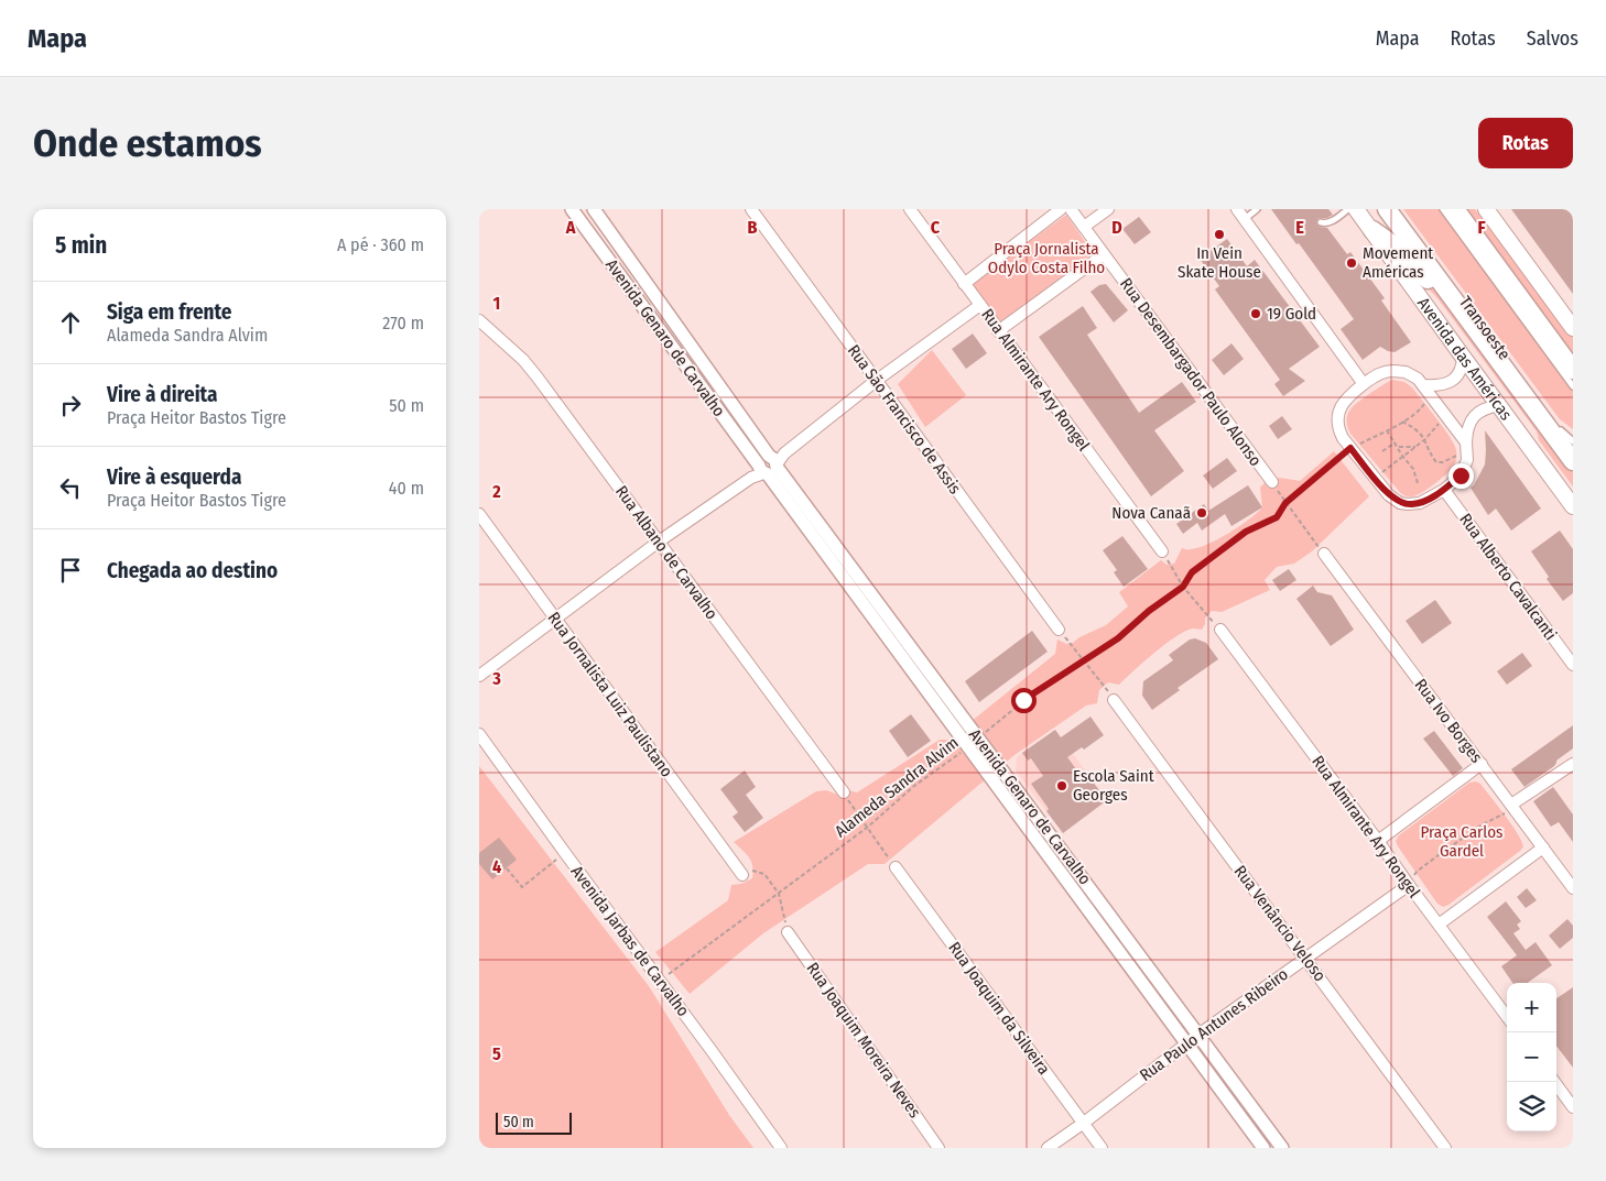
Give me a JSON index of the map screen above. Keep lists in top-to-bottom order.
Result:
{
  "streets": {
    "highway": ["Avenida das Américas"],
    "street": [
      "Avenida Genaro de Carvalho",
      "Rua Desembargador Paulo Alonso",
      "Rua Almirante Ary Rongel",
      "Rua São Francisco de Assis",
      "Rua Albano de Carvalho",
      "Rua Alberto Cavalcanti",
      "Rua Jornalista Luiz Paulistano",
      "Rua Ivo Borges",
      "Rua Venâncio Veloso",
      "Avenida Jarbas de Carvalho",
      "Rua Joaquim da Silveira",
      "Rua Paulo Antunes Ribeiro",
      "Rua Joaquim Moreira Neves"
    ],
    "path": ["Alameda Sandra Alvim"]
  },
  "crossings": [
    ["Avenida Genaro de Carvalho", "Alameda Sandra Alvim"],
    ["Avenida Genaro de Carvalho", "Rua Paulo Antunes Ribeiro"],
    ["Rua Almirante Ary Rongel", "Rua Paulo Antunes Ribeiro"],
    ["Alameda Sandra Alvim", "Avenida Jarbas de Carvalho"],
    ["Rua Venâncio Veloso", "Rua Paulo Antunes Ribeiro"],
    ["Rua Joaquim da Silveira", "Rua Paulo Antunes Ribeiro"]
  ],
  "parks": ["Praça Jornalista Odylo Costa Filho", "Praça Carlos Gardel"],
  "places": [
    "In Vein Skate House",
    "Movement Américas",
    "19 Gold",
    "Nova Canaã",
    "Escola Saint Georges"
  ],
  "scale_bar": "50 m",
  "page": {
    "header": "Mapa",
    "nav": ["Mapa", "Rotas", "Salvos"],
    "buttons": "Rotas",
    "title": "Onde estamos",
    "heading": ["5 min", "A pé · 360 m"],
    "list": [
      ["Siga em frente", "Alameda Sandra Alvim", "270 m"],
      ["Vire à direita", "Praça Heitor Bastos Tigre", "50 m"],
      ["Vire à esquerda", "Praça Heitor Bastos Tigre", "40 m"],
      "Chegada ao destino"
    ],
    "map_buttons": ["+", "−"],
    "scale": "50 m"
  },
  "grid": {
    "columns": [
      "A",
      "B",
      "C",
      "D",
      "E",
      "F"
    ],
    "rows": [
      "1",
      "2",
      "3",
      "4",
      "5"
    ]
  }
}
